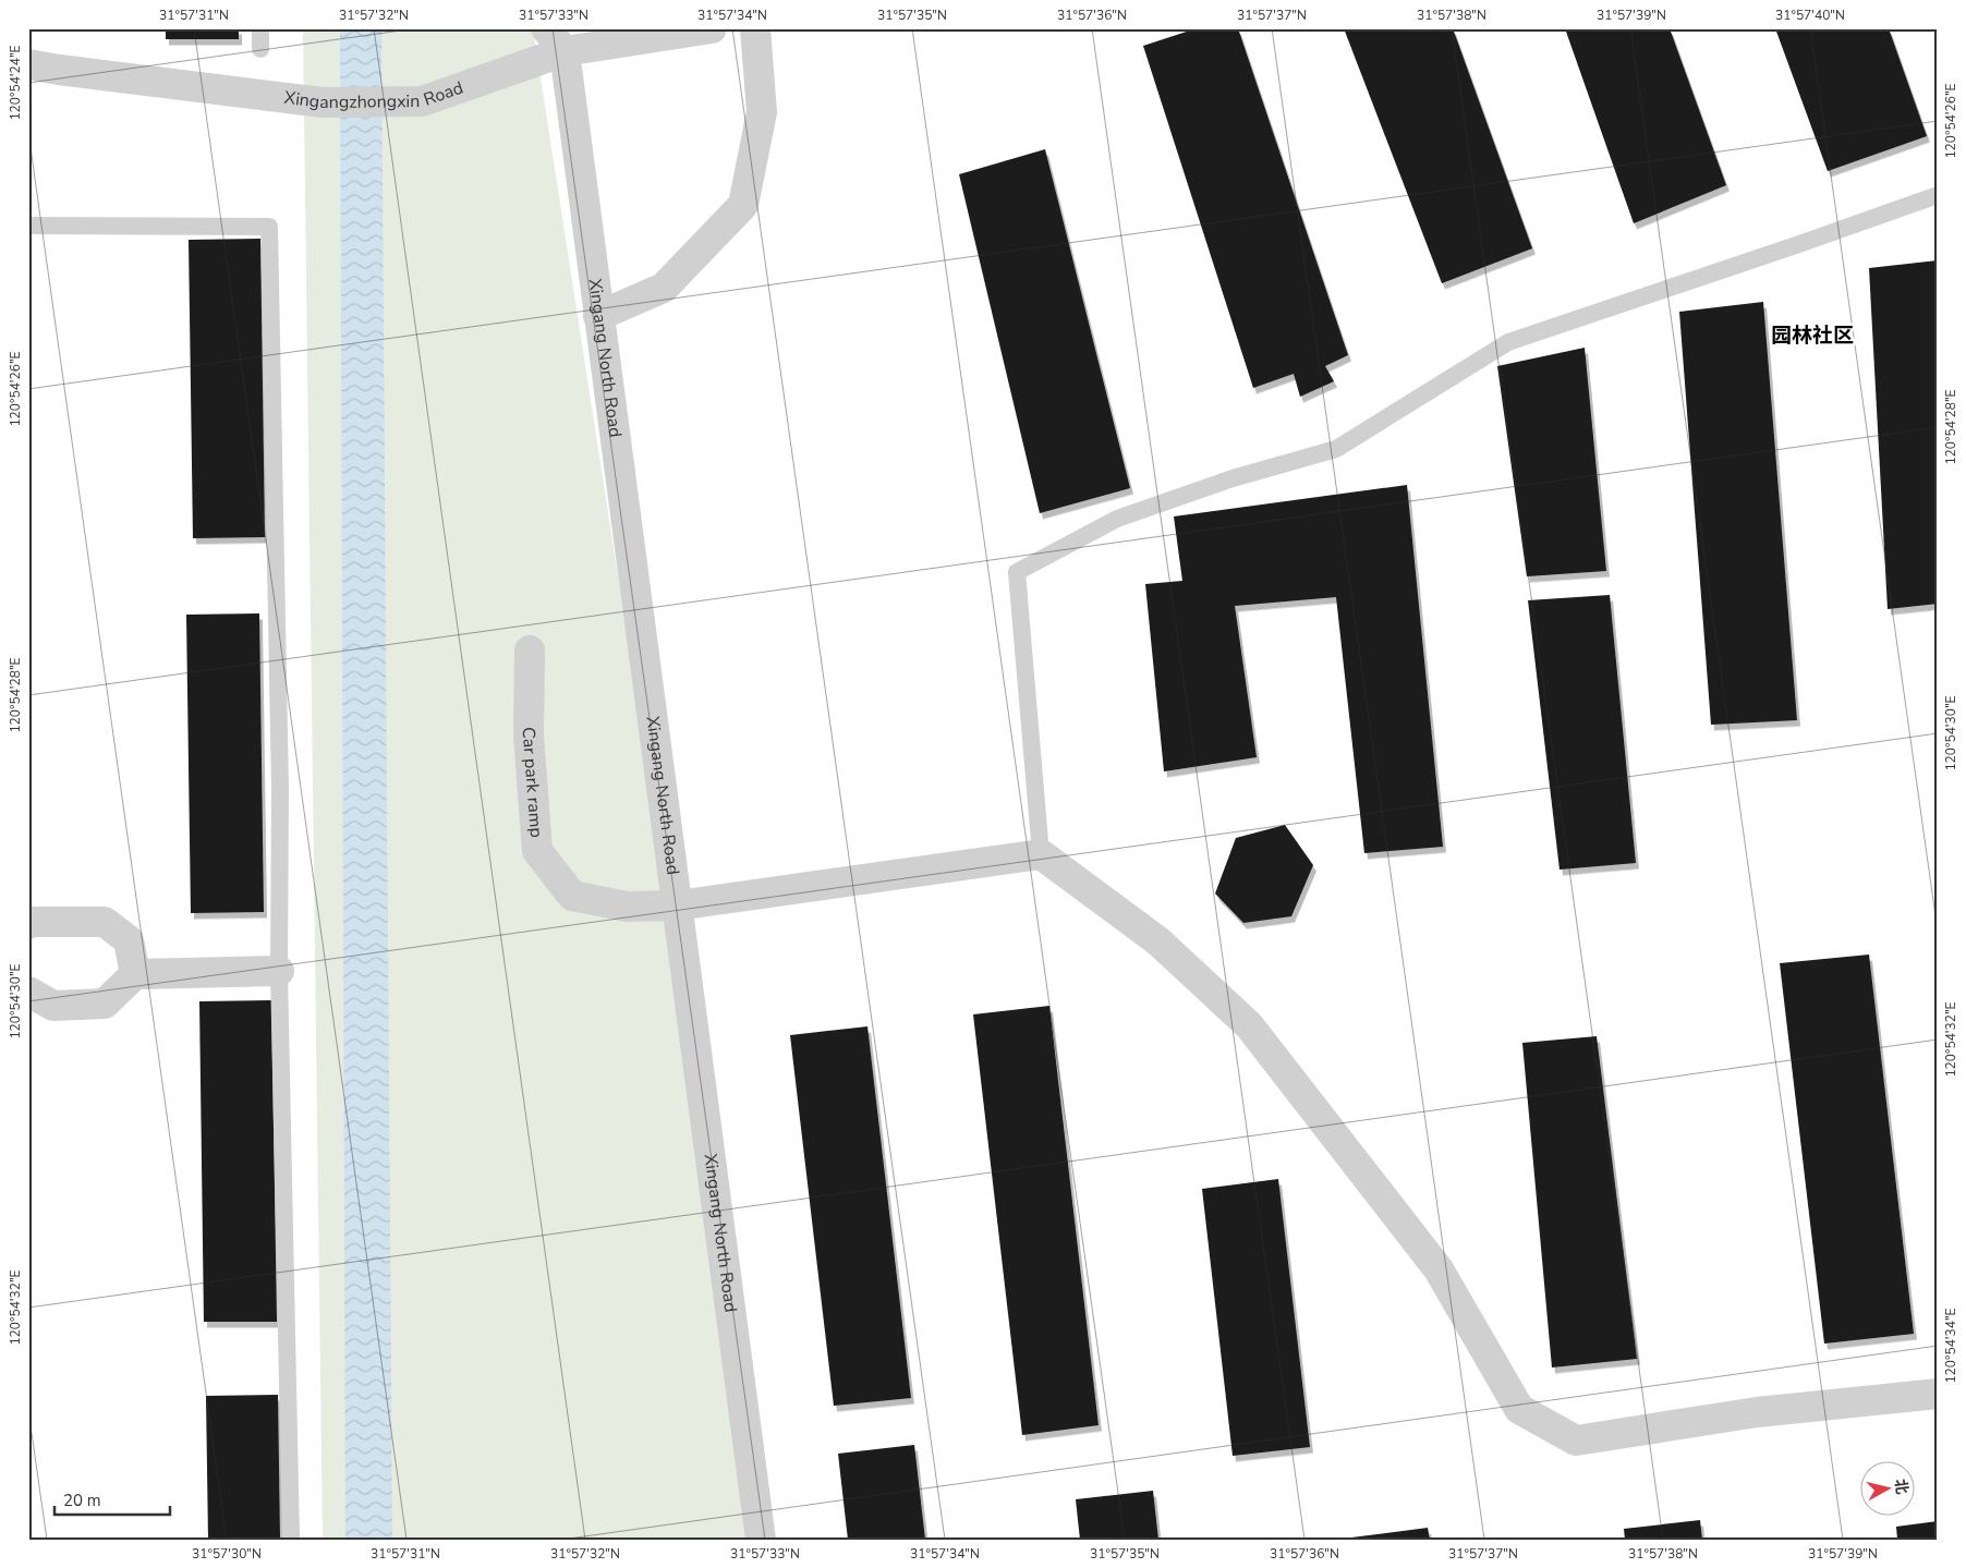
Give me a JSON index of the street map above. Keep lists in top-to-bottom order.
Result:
{
  "streets": {
    "street": ["Xingangzhongxin Road", "Xingang North Road", "Car park ramp"]
  },
  "crossings": [
    ["Xingangzhongxin Road", "Xingang North Road"],
    ["Xingang North Road", "Car park ramp"]
  ],
  "districts": ["园林社区"],
  "scale_bar": "20 m",
  "north": "right",
  "coordinates": [
    "31°57'31\"N",
    "31°57'32\"N",
    "31°57'33\"N",
    "31°57'34\"N",
    "31°57'35\"N",
    "31°57'36\"N",
    "31°57'37\"N",
    "31°57'38\"N",
    "31°57'39\"N",
    "31°57'40\"N",
    "120°54'24\"E",
    "120°54'26\"E",
    "120°54'28\"E",
    "120°54'30\"E",
    "120°54'32\"E",
    "120°54'34\"E",
    "31°57'30\"N"
  ]
}
